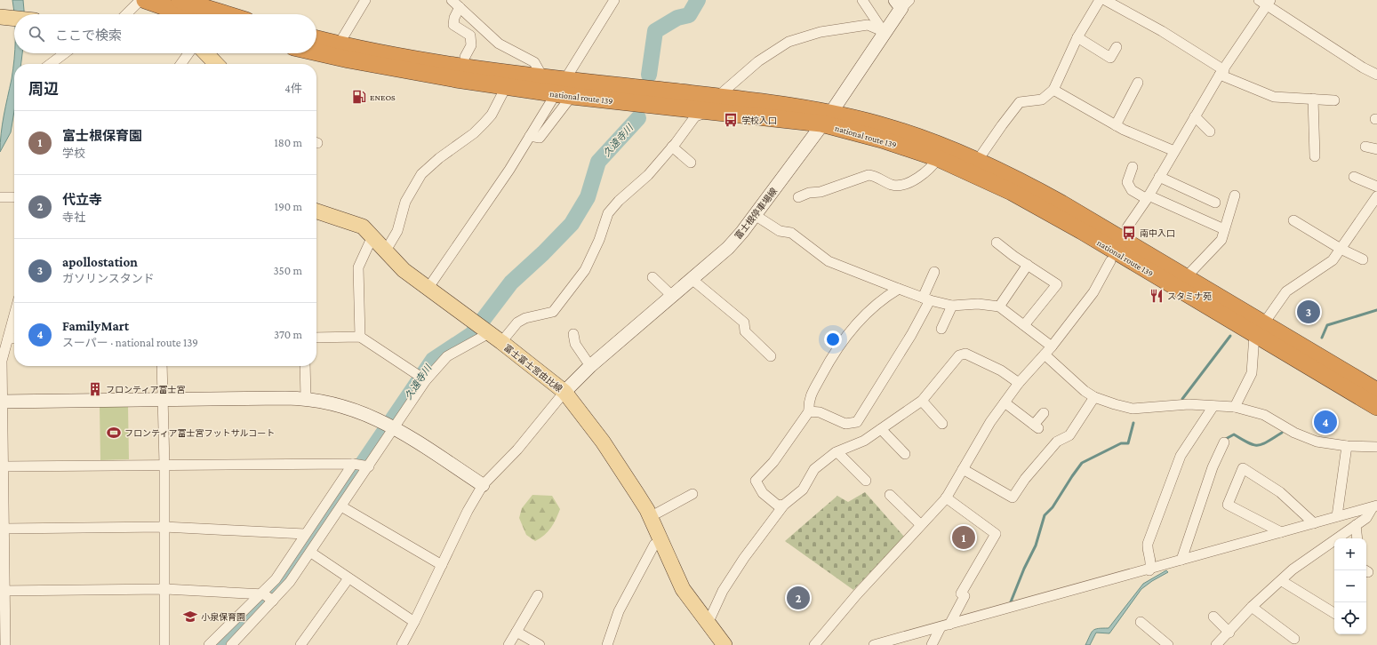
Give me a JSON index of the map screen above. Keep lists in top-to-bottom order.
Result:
{
  "streets": {
    "highway": ["national route 139"],
    "main road": ["富士根停車場線", "富士富士宮由比線"]
  },
  "crossings": [
    ["national route 139", "富士根停車場線"],
    ["富士根停車場線", "富士富士宮由比線"]
  ],
  "water": ["久遠寺川"],
  "places": {
    "fuel station": ["ENEOS"],
    "bus stop": ["学校入口", "南中入口"],
    "restaurant": ["スタミナ苑"],
    "building": ["フロンティア富士宮"],
    "sports": ["フロンティア富士宮フットサルコート"],
    "school or university": ["小泉保育園"]
  },
  "page": {
    "search": "ここで検索",
    "heading": ["周辺", "4件"],
    "list": [
      {
        "mark": "1",
        "name": "富士根保育園",
        "note": "学校",
        "value": "180 m"
      },
      {
        "mark": "2",
        "name": "代立寺",
        "note": "寺社",
        "value": "190 m"
      },
      {
        "mark": "3",
        "name": "apollostation",
        "note": "ガソリンスタンド",
        "value": "350 m"
      },
      {
        "mark": "4",
        "name": "FamilyMart",
        "note": "スーパー · national route 139",
        "value": "370 m"
      }
    ],
    "pins": [
      "3",
      "4",
      "1",
      "2"
    ],
    "map_buttons": ["+", "−"]
  }
}
